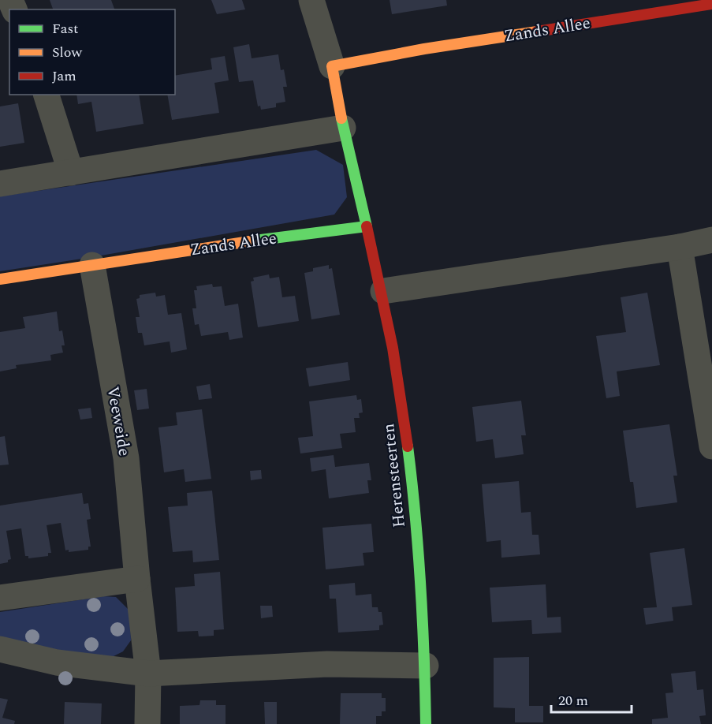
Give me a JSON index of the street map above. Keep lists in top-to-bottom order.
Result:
{
  "streets": {
    "street": ["Zands Allee", "Veeweide", "Herensteerten"]
  },
  "crossings": [
    ["Zands Allee", "Veeweide"],
    ["Zands Allee", "Herensteerten"]
  ],
  "legend": ["Fast", "Slow", "Jam"],
  "scale_bar": "20 m"
}
